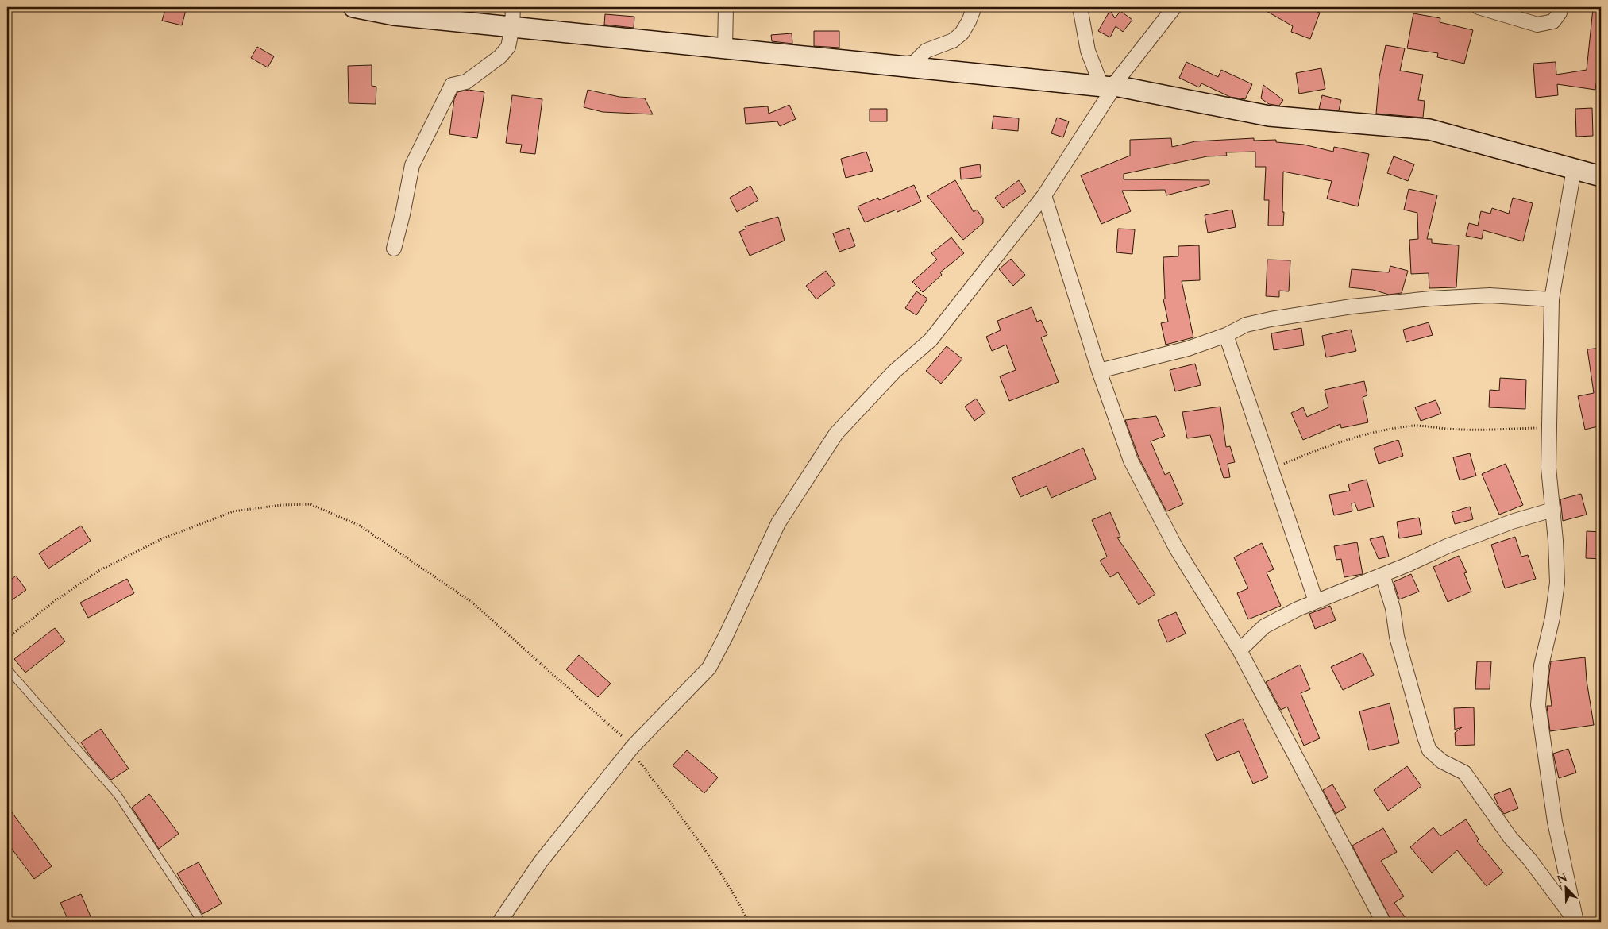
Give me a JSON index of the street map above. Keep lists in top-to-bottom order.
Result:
{
  "north": "top left"
}
